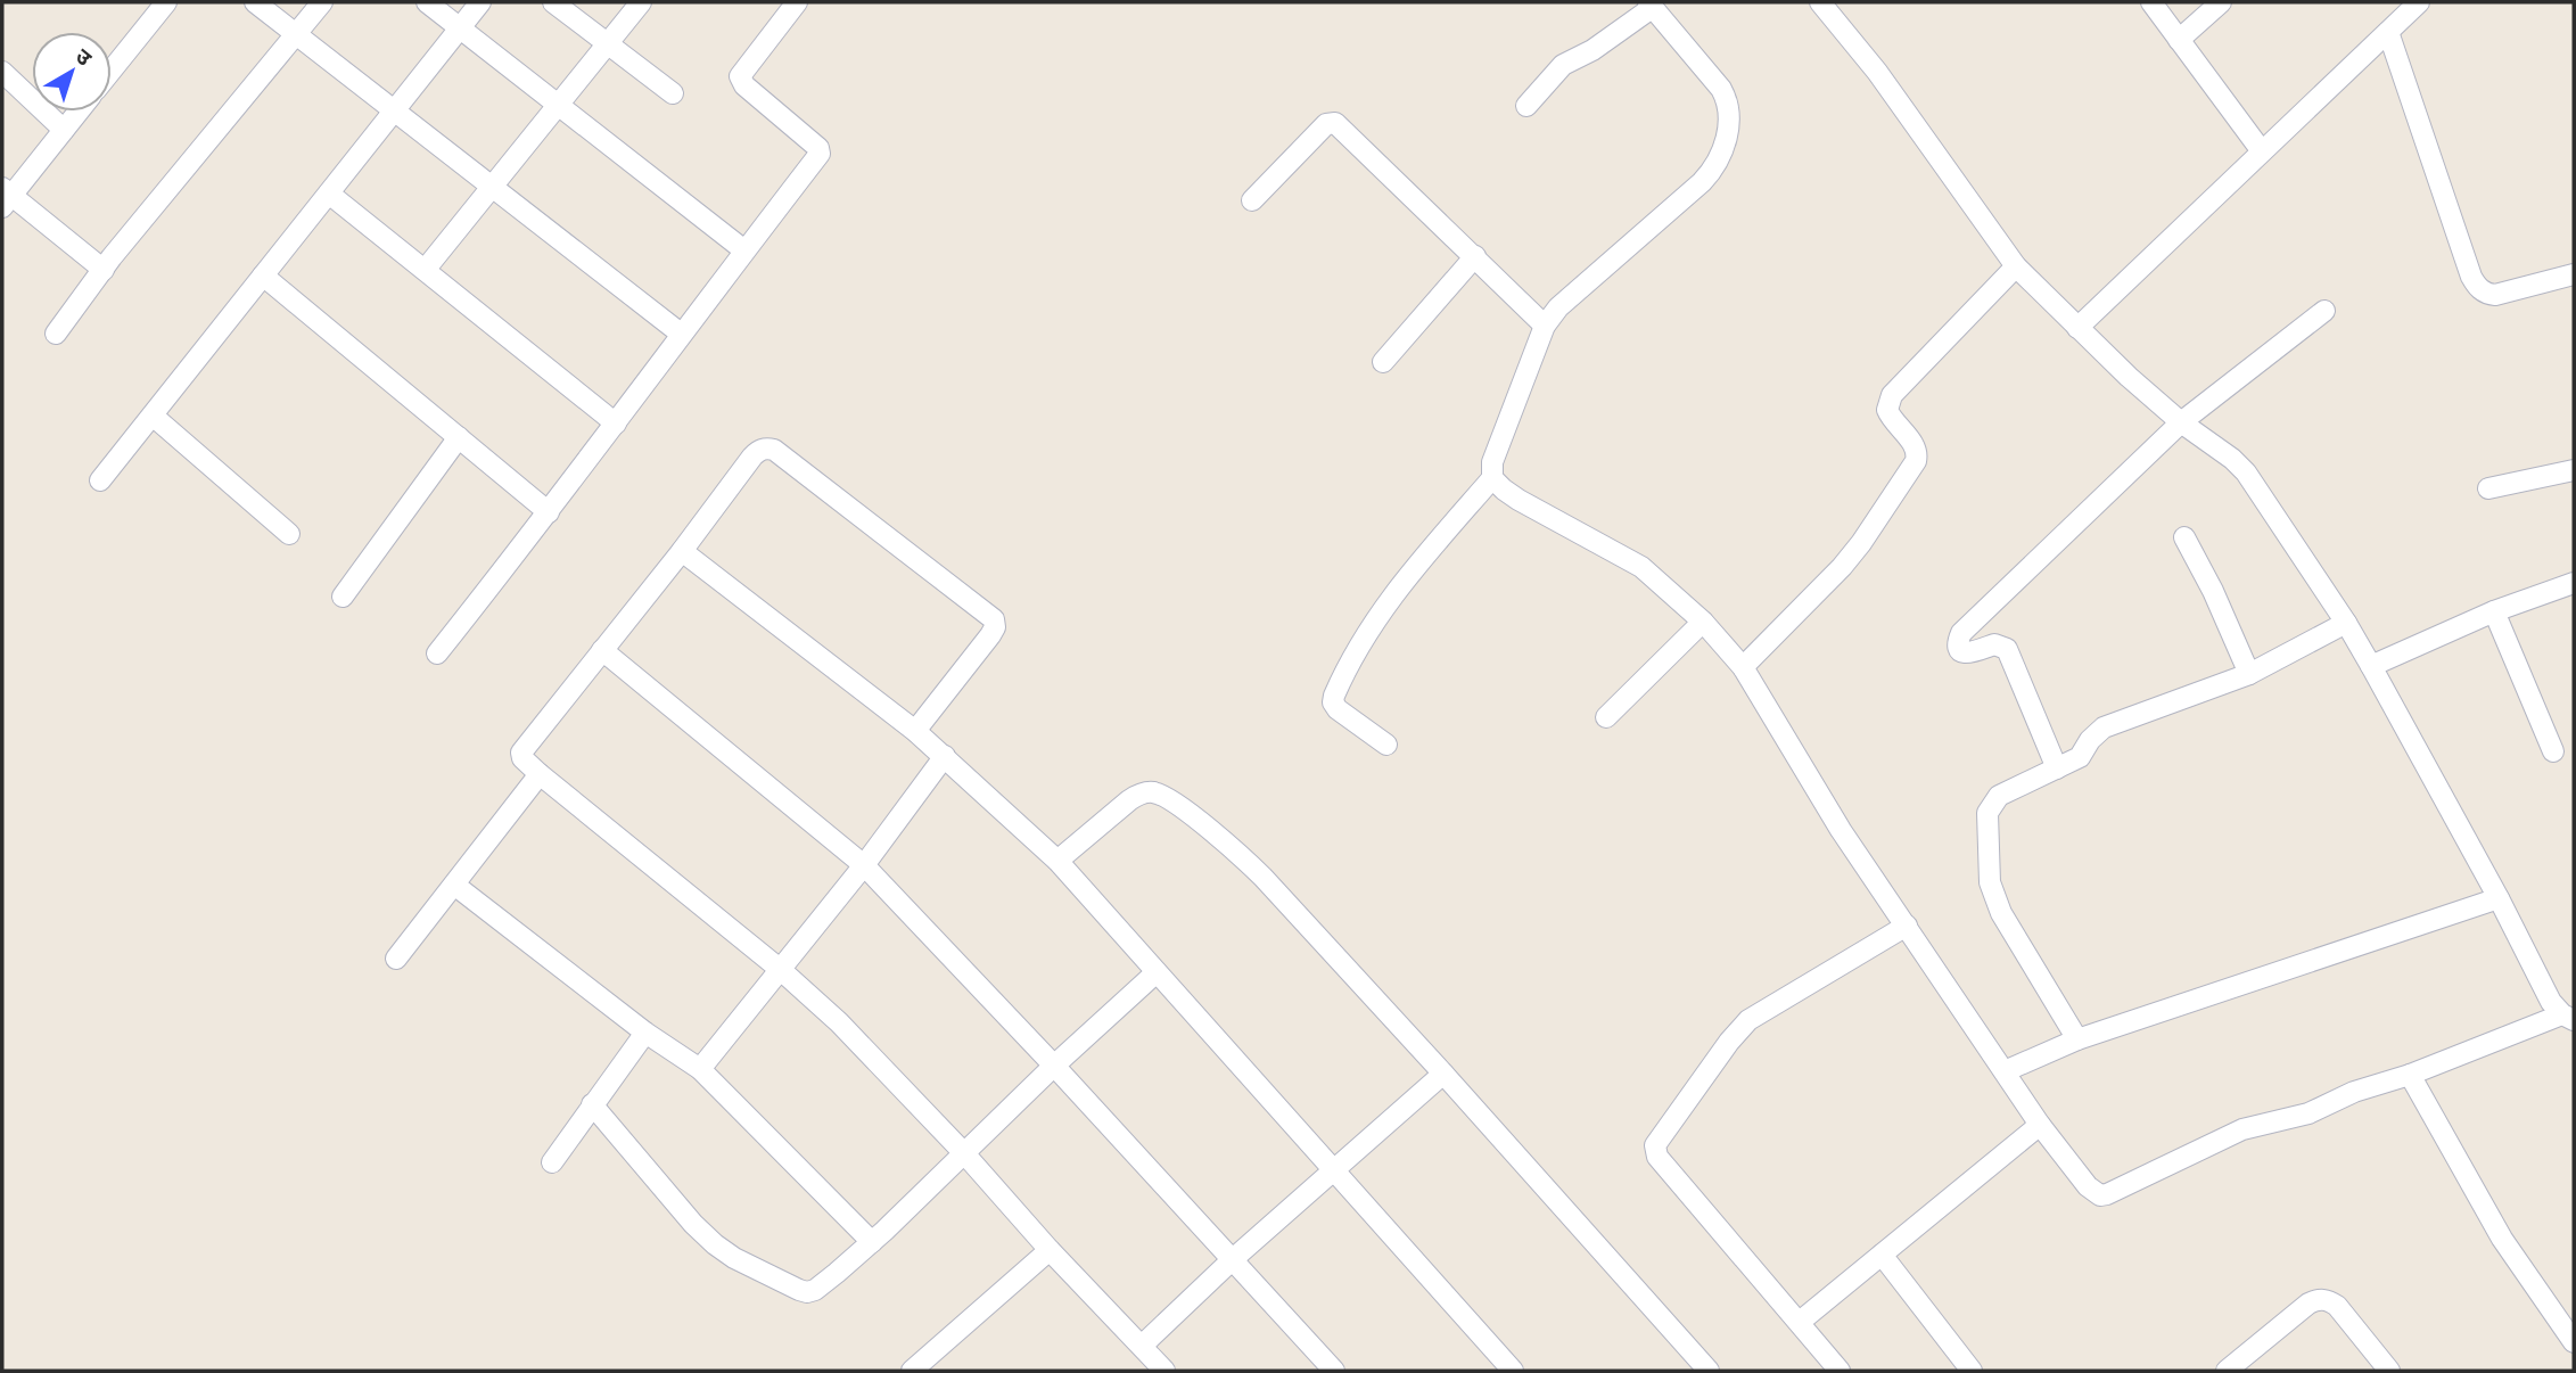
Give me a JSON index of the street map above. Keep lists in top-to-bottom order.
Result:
{
  "north": "top right"
}
